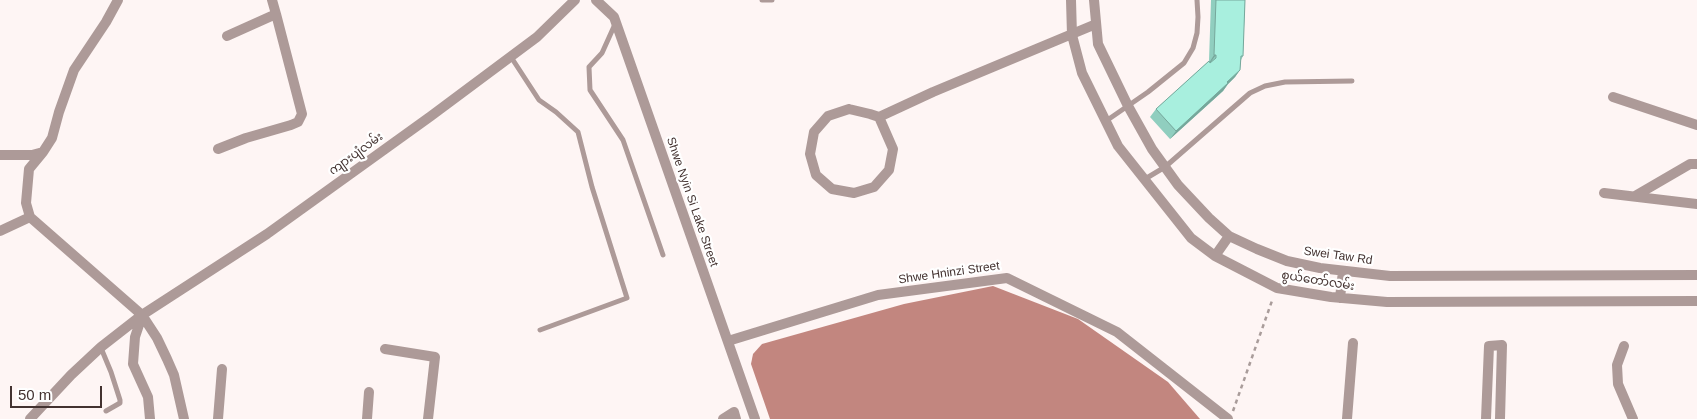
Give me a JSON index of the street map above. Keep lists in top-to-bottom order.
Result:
{
  "streets": {
    "street": [
      "ကျားပျံလမ်း",
      "Shwe Nyin Si Lake Street",
      "Swei Taw Rd",
      "Shwe Hninzi Street",
      "စွယ်တော်လမ်း"
    ]
  },
  "crossings": [
    ["Shwe Nyin Si Lake Street", "Shwe Hninzi Street"]
  ],
  "scale_bar": "50 m"
}
